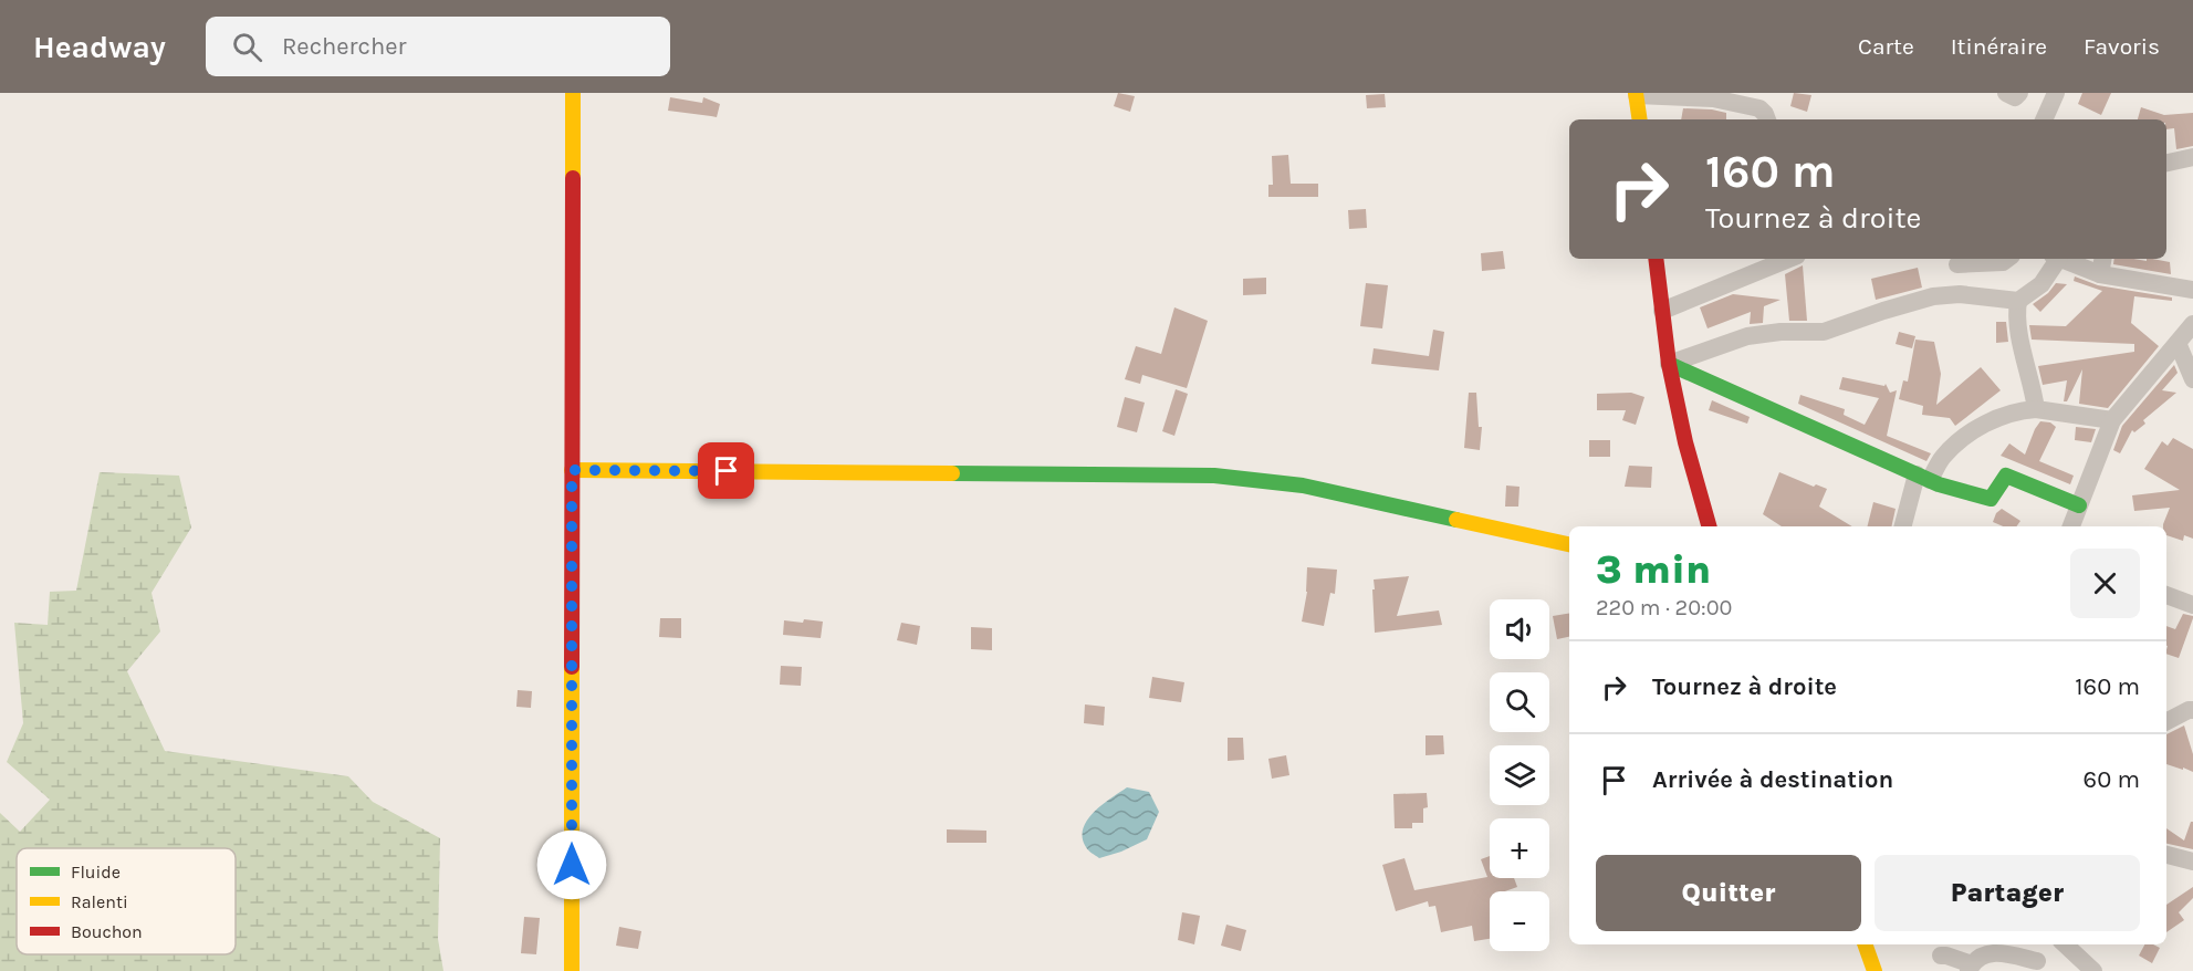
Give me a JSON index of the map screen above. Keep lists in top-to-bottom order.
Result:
{
  "legend": ["Fluide", "Ralenti", "Bouchon"],
  "page": {
    "header": "Headway",
    "search": "Rechercher",
    "nav": ["Carte", "Itinéraire", "Favoris"],
    "turn": ["160 m", "Tournez à droite"],
    "heading": ["3 min", "220 m · 20:00"],
    "map_buttons": ["+", "−"],
    "list": [
      {
        "name": "Tournez à droite",
        "value": "160 m"
      },
      {
        "name": "Arrivée à destination",
        "value": "60 m"
      }
    ],
    "buttons": ["Quitter", "Partager"]
  }
}
